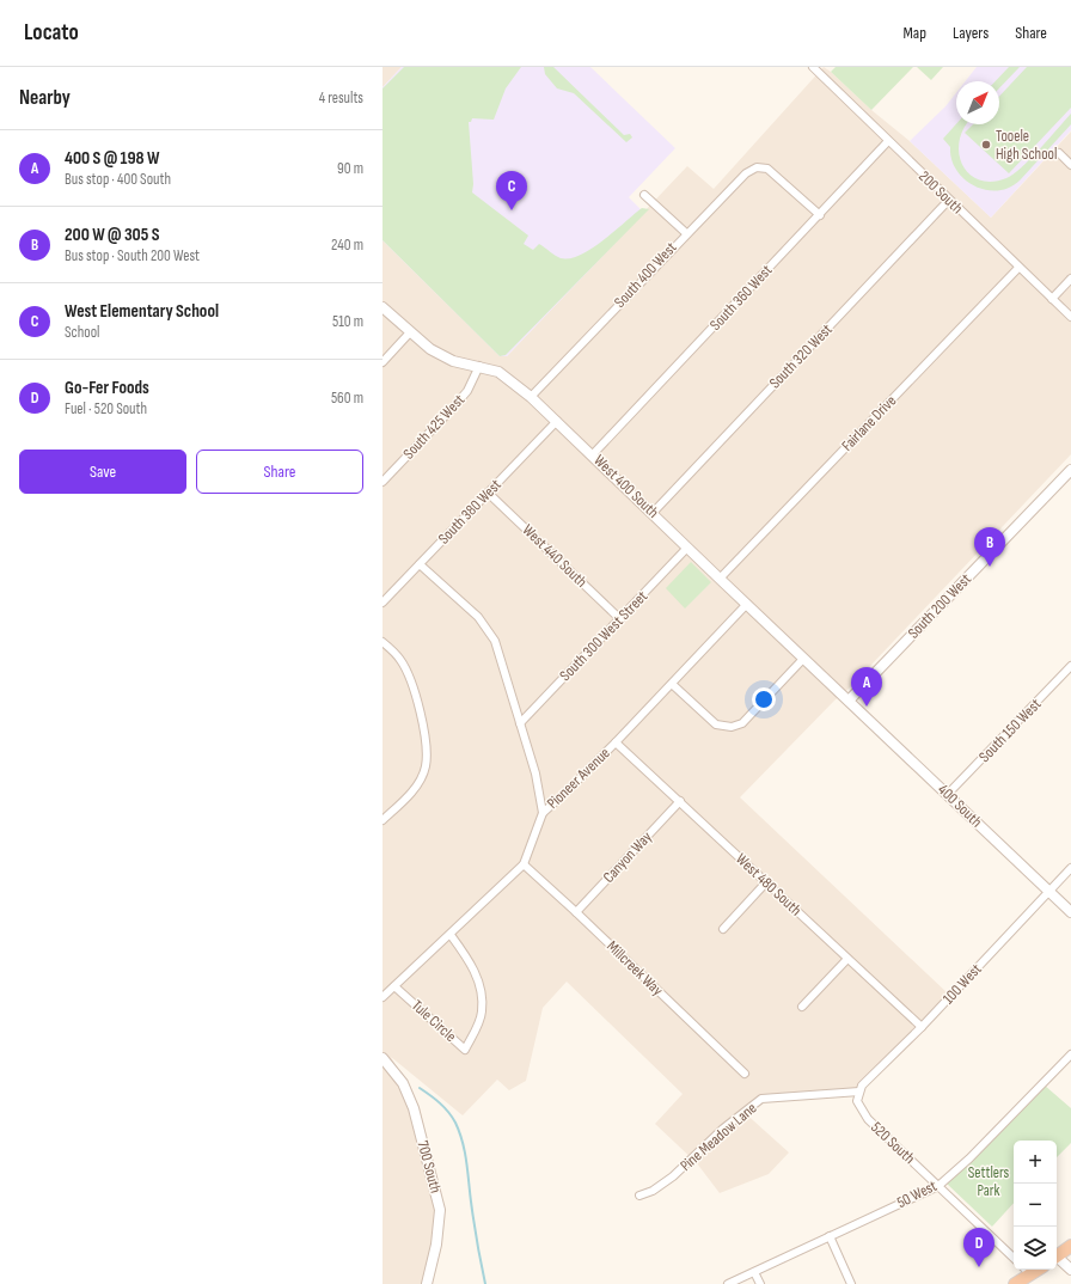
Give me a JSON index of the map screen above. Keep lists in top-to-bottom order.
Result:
{
  "streets": {
    "street": [
      "200 South",
      "South 400 West",
      "South 360 West",
      "South 320 West",
      "Fairlane Drive",
      "South 425 West",
      "West 400 South",
      "South 380 West",
      "West 440 South",
      "South 200 West",
      "South 300 West Street",
      "South 150 West",
      "Pioneer Avenue",
      "400 South",
      "Canyon Way",
      "West 480 South",
      "Millcreek Way",
      "100 West",
      "Tule Circle",
      "Pine Meadow Lane",
      "520 South",
      "700 South",
      "50 West"
    ]
  },
  "crossings": [
    ["200 South", "South 360 West"],
    ["200 South", "South 320 West"],
    ["200 South", "Fairlane Drive"],
    ["South 400 West", "South 360 West"],
    ["South 400 West", "West 400 South"],
    ["South 360 West", "West 400 South"],
    ["South 320 West", "West 400 South"],
    ["Fairlane Drive", "West 400 South"],
    ["South 425 West", "West 400 South"],
    ["West 400 South", "South 380 West"],
    ["West 400 South", "South 200 West"],
    ["West 400 South", "South 300 West Street"],
    ["West 400 South", "Pioneer Avenue"],
    ["West 400 South", "400 South"],
    ["South 380 West", "West 440 South"],
    ["West 440 South", "South 300 West Street"],
    ["South 200 West", "400 South"],
    ["South 150 West", "400 South"],
    ["Pioneer Avenue", "West 480 South"],
    ["Pioneer Avenue", "Millcreek Way"],
    ["Pioneer Avenue", "Tule Circle"],
    ["400 South", "100 West"],
    ["Canyon Way", "West 480 South"],
    ["Canyon Way", "Millcreek Way"],
    ["West 480 South", "100 West"],
    ["100 West", "Pine Meadow Lane"],
    ["100 West", "520 South"],
    ["520 South", "50 West"]
  ],
  "parks": ["Settlers Park"],
  "places": ["Tooele High School"],
  "north": "top right",
  "page": {
    "header": "Locato",
    "nav": ["Map", "Layers", "Share"],
    "heading": ["Nearby", "4 results"],
    "list": [
      {
        "mark": "A",
        "name": "400 S @ 198 W",
        "note": "Bus stop · 400 South",
        "value": "90 m"
      },
      {
        "mark": "B",
        "name": "200 W @ 305 S",
        "note": "Bus stop · South 200 West",
        "value": "240 m"
      },
      {
        "mark": "C",
        "name": "West Elementary School",
        "note": "School",
        "value": "510 m"
      },
      {
        "mark": "D",
        "name": "Go-Fer Foods",
        "note": "Fuel · 520 South",
        "value": "560 m"
      }
    ],
    "pins": [
      "C",
      "B",
      "A",
      "D"
    ],
    "buttons": ["Save", "Share"],
    "map_buttons": ["+", "−"]
  }
}
